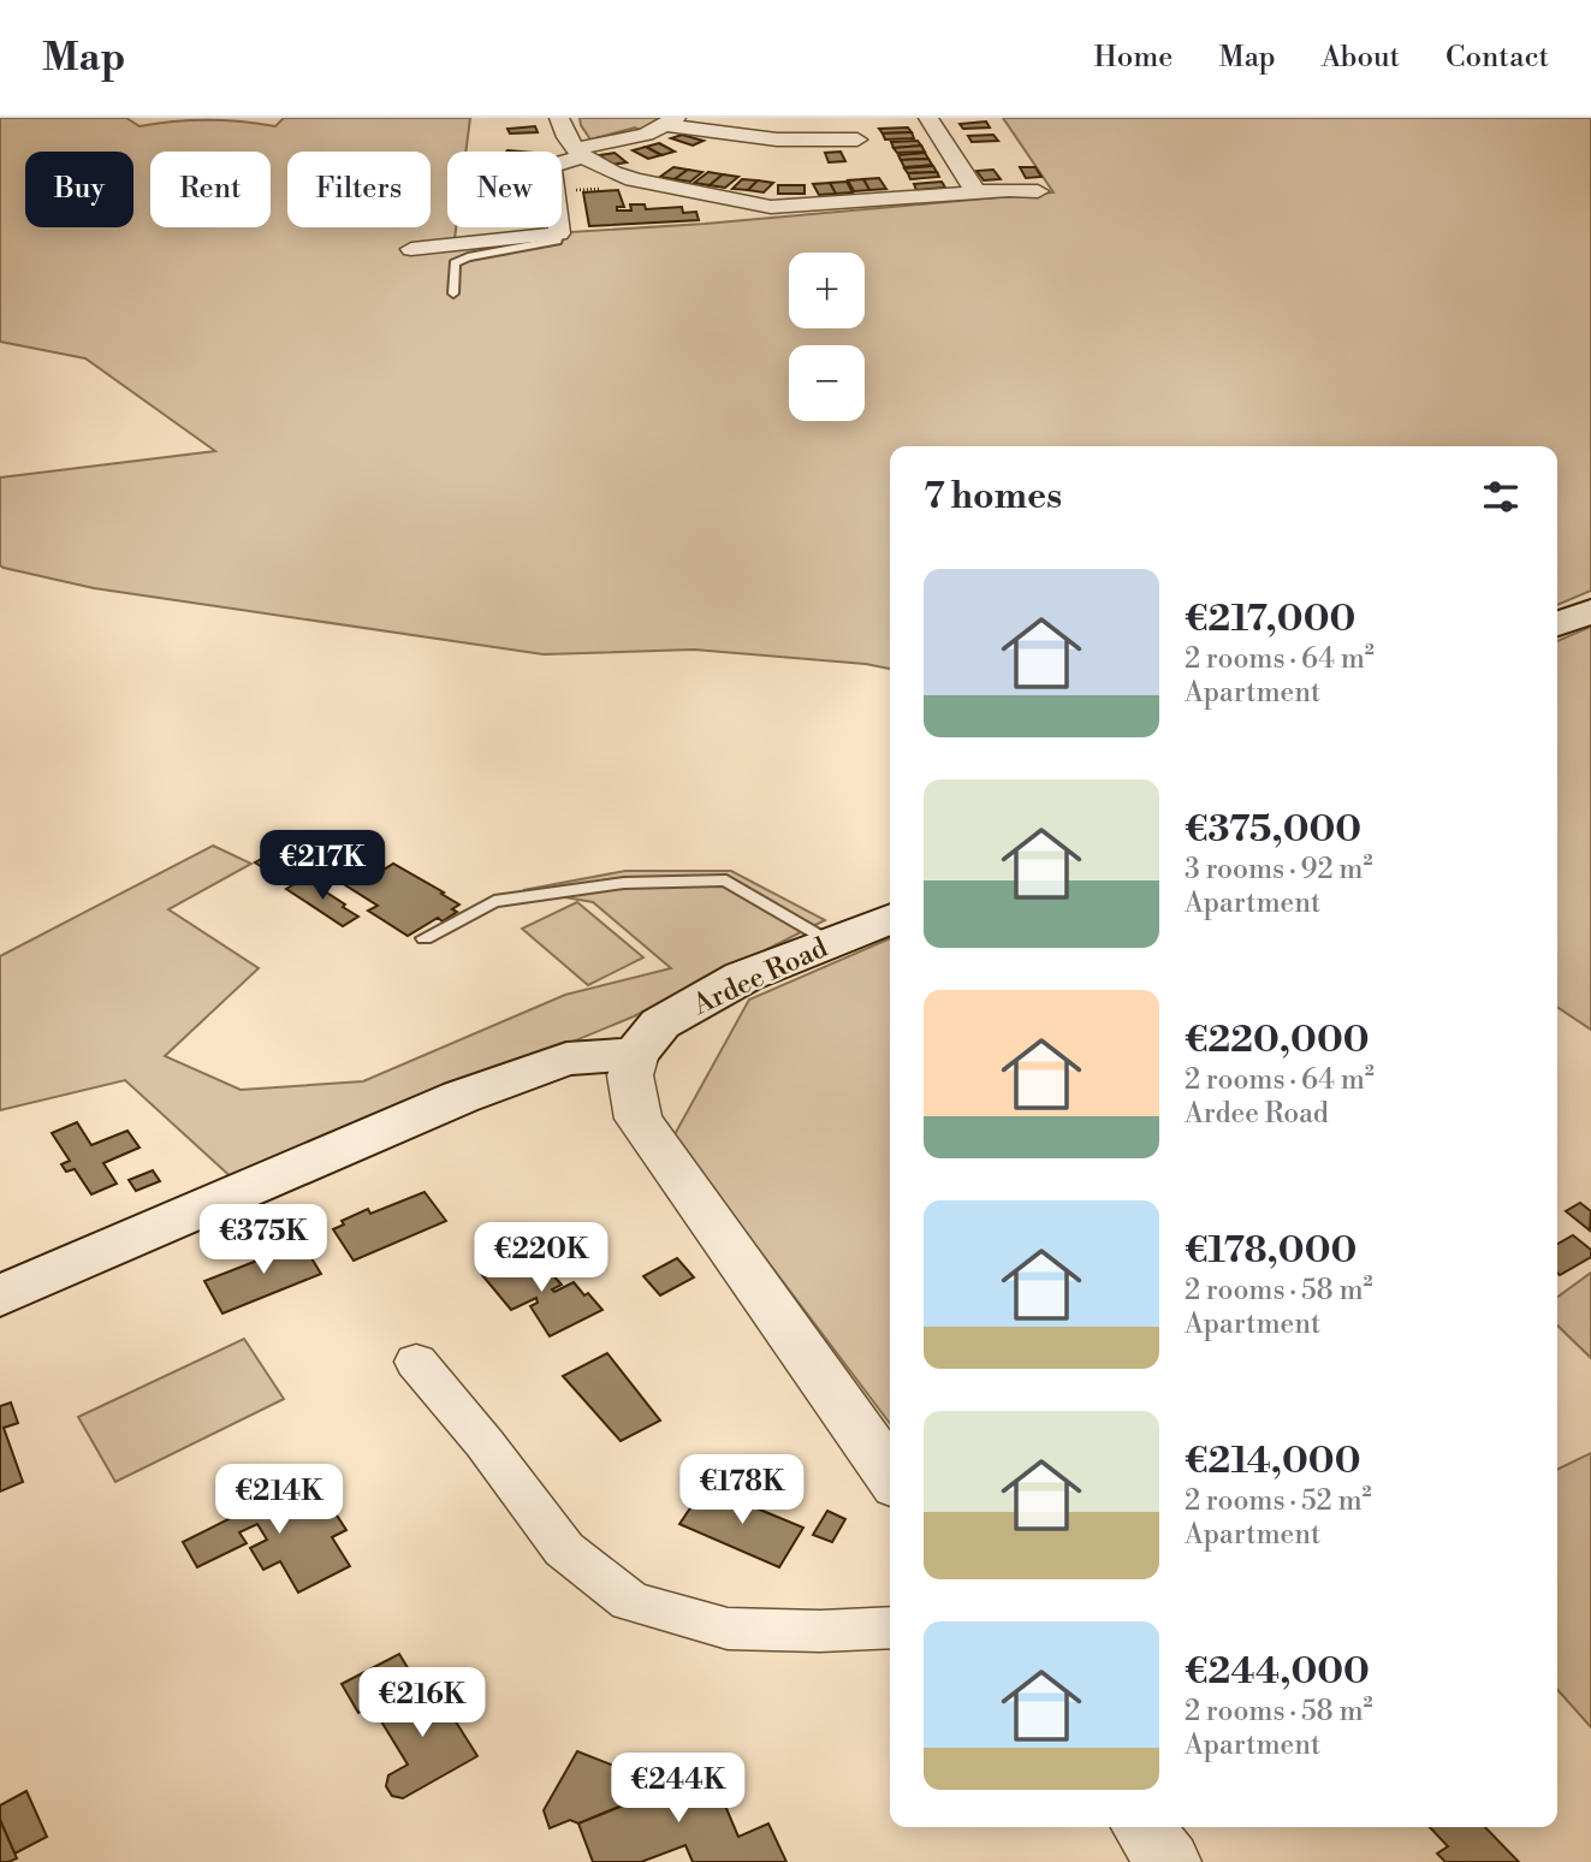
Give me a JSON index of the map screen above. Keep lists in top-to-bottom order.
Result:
{
  "streets": {
    "main road": ["Ardee Road"]
  },
  "page": {
    "header": "Map",
    "nav": [
      "Home",
      "Map",
      "About",
      "Contact"
    ],
    "chip": [
      "Buy",
      "Rent",
      "Filters",
      "New"
    ],
    "map_buttons": ["+", "−"],
    "heading": "7 homes",
    "list": [
      {
        "name": "€217,000",
        "note": "2 rooms · 64 m² · Apartment"
      },
      {
        "name": "€375,000",
        "note": "3 rooms · 92 m² · Apartment"
      },
      {
        "name": "€220,000",
        "note": "2 rooms · 64 m² · Ardee Road"
      },
      {
        "name": "€178,000",
        "note": "2 rooms · 58 m² · Apartment"
      },
      {
        "name": "€214,000",
        "note": "2 rooms · 52 m² · Apartment"
      },
      {
        "name": "€244,000",
        "note": "2 rooms · 58 m² · Apartment"
      }
    ],
    "price": [
      "€217K",
      "€375K",
      "€220K",
      "€178K",
      "€214K",
      "€216K",
      "€244K"
    ]
  }
}
